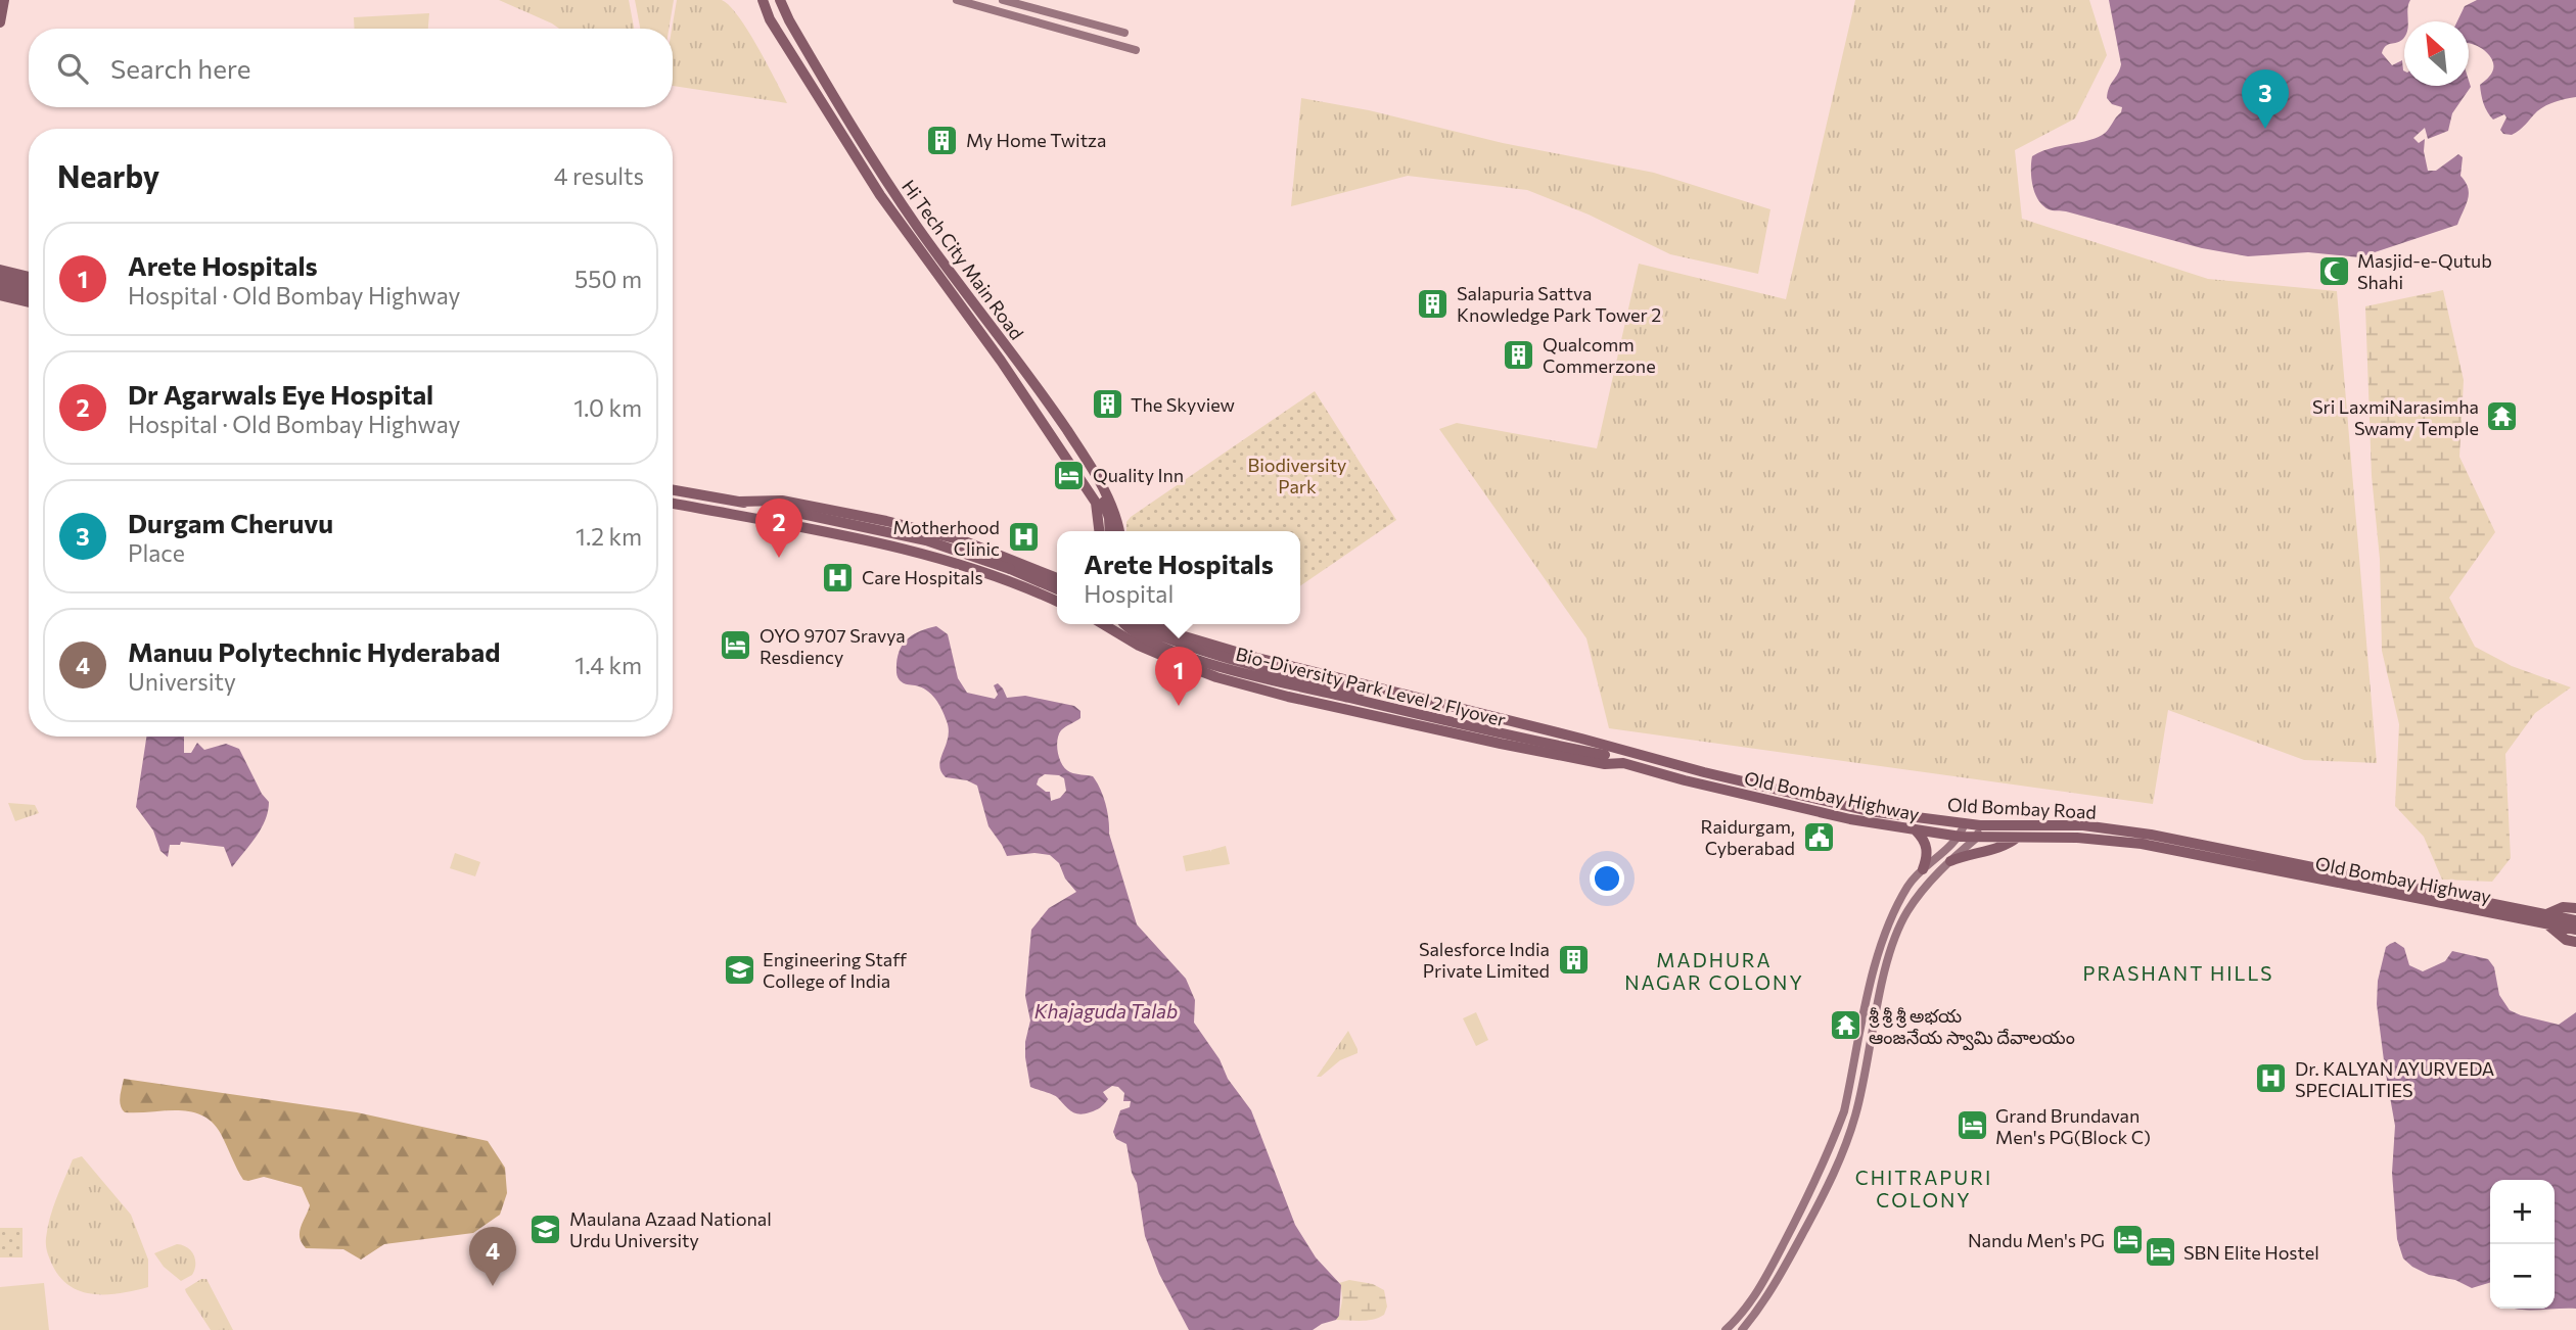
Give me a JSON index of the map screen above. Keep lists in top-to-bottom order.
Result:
{
  "streets": {
    "main road": [
      "Hi Tech City Main Road",
      "Bio-Diversity Park Level 2 Flyover",
      "Old Bombay Highway",
      "Old Bombay Road"
    ]
  },
  "crossings": [
    ["Bio-Diversity Park Level 2 Flyover", "Old Bombay Highway"],
    ["Old Bombay Highway", "Old Bombay Road"]
  ],
  "districts": ["MADHURA NAGAR COLONY", "PRASHANT HILLS", "CHITRAPURI COLONY"],
  "water": ["Khajaguda Talab"],
  "parks": ["Biodiversity Park"],
  "places": {
    "building": [
      "My Home Twitza",
      "Salapuria Sattva Knowledge Park Tower 2",
      "Qualcomm Commerzone",
      "The Skyview",
      "Salesforce India Private Limited"
    ],
    "mosque": ["Masjid-e-Qutub Shahi"],
    "temple": ["Sri LaxmiNarasimha Swamy Temple", "శ్రీ శ్రీ శ్రీ అభయ ఆంజనేయ స్వామి దేవాలయం"],
    "hotel": [
      "Quality Inn",
      "OYO 9707 Sravya Resdiency",
      "Grand Brundavan Men's PG(Block C)",
      "Nandu Men's PG",
      "SBN Elite Hostel"
    ],
    "hospital": ["Motherhood Clinic", "Care Hospitals", "Dr. KALYAN AYURVEDA SPECIALITIES"],
    "public building": ["Raidurgam, Cyberabad"],
    "school or university": ["Engineering Staff College of India", "Maulana Azaad National Urdu University"]
  },
  "north": "top left",
  "page": {
    "search": "Search here",
    "pins": [
      "3",
      "2",
      "1",
      "4"
    ],
    "heading": ["Nearby", "4 results"],
    "list": [
      {
        "mark": "1",
        "name": "Arete Hospitals",
        "note": "Hospital · Old Bombay Highway",
        "value": "550 m"
      },
      {
        "mark": "2",
        "name": "Dr Agarwals Eye Hospital",
        "note": "Hospital · Old Bombay Highway",
        "value": "1.0 km"
      },
      {
        "mark": "3",
        "name": "Durgam Cheruvu",
        "note": "Place",
        "value": "1.2 km"
      },
      {
        "mark": "4",
        "name": "Manuu Polytechnic Hyderabad",
        "note": "University",
        "value": "1.4 km"
      }
    ],
    "popup": ["Arete Hospitals", "Hospital"],
    "map_buttons": ["+", "−"]
  }
}
